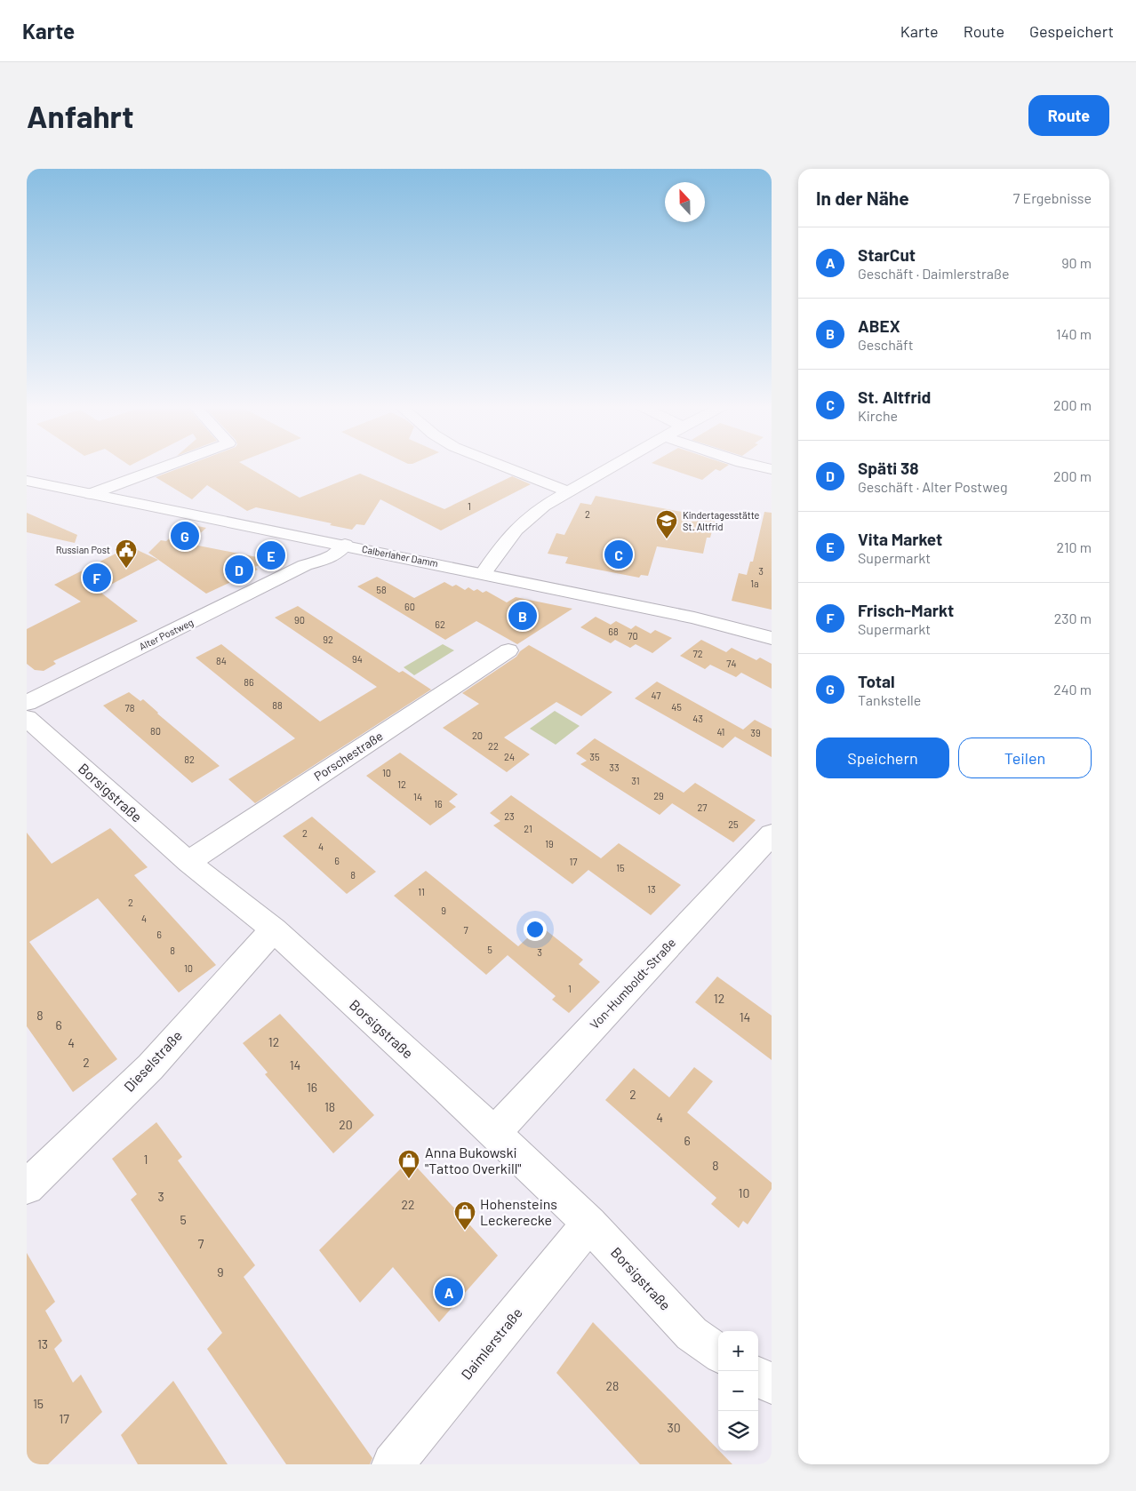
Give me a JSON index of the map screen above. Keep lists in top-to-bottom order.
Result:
{
  "streets": {
    "street": [
      "Calberlaher Damm",
      "Alter Postweg",
      "Porschestraße",
      "Borsigstraße",
      "Von-Humboldt-Straße",
      "Dieselstraße",
      "Daimlerstraße"
    ]
  },
  "crossings": [
    ["Calberlaher Damm", "Alter Postweg"],
    ["Porschestraße", "Borsigstraße"],
    ["Borsigstraße", "Von-Humboldt-Straße"],
    ["Borsigstraße", "Dieselstraße"],
    ["Borsigstraße", "Daimlerstraße"]
  ],
  "places": {
    "school or university": ["Kindertagesstätte St. Altfrid"],
    "public building": ["Russian Post"],
    "shop": ["Anna Bukowski \"Tattoo Overkill\"", "Hohensteins Leckerecke"]
  },
  "house_numbers": [
    "1",
    "2",
    "3",
    "1a",
    "58",
    "60",
    "90",
    "62",
    "68",
    "70",
    "92",
    "72",
    "94",
    "84",
    "74",
    "86",
    "47",
    "88",
    "45",
    "78",
    "43",
    "80",
    "41",
    "39",
    "20",
    "22",
    "24",
    "35",
    "82",
    "33",
    "10",
    "31",
    "12",
    "29",
    "14",
    "16",
    "27",
    "23",
    "25",
    "21",
    "2",
    "19",
    "4",
    "6",
    "17",
    "15",
    "8",
    "13",
    "11",
    "2",
    "9",
    "4",
    "7",
    "6",
    "5",
    "8",
    "3",
    "10",
    "1",
    "12",
    "8",
    "14",
    "6",
    "12",
    "4",
    "2",
    "14",
    "16",
    "2",
    "18",
    "4",
    "20",
    "6",
    "1",
    "8",
    "10",
    "3",
    "22",
    "5",
    "7",
    "9",
    "13",
    "28",
    "15",
    "17",
    "30"
  ],
  "north": "top",
  "page": {
    "header": "Karte",
    "nav": ["Karte", "Route", "Gespeichert"],
    "buttons": [
      "Route",
      ["Speichern", "Teilen"]
    ],
    "title": "Anfahrt",
    "heading": ["In der Nähe", "7 Ergebnisse"],
    "list": [
      {
        "mark": "A",
        "name": "StarCut",
        "note": "Geschäft · Daimlerstraße",
        "value": "90 m"
      },
      {
        "mark": "B",
        "name": "ABEX",
        "note": "Geschäft",
        "value": "140 m"
      },
      {
        "mark": "C",
        "name": "St. Altfrid",
        "note": "Kirche",
        "value": "200 m"
      },
      {
        "mark": "D",
        "name": "Späti 38",
        "note": "Geschäft · Alter Postweg",
        "value": "200 m"
      },
      {
        "mark": "E",
        "name": "Vita Market",
        "note": "Supermarkt",
        "value": "210 m"
      },
      {
        "mark": "F",
        "name": "Frisch-Markt",
        "note": "Supermarkt",
        "value": "230 m"
      },
      {
        "mark": "G",
        "name": "Total",
        "note": "Tankstelle",
        "value": "240 m"
      }
    ],
    "pins": [
      "G",
      "C",
      "E",
      "D",
      "F",
      "B",
      "A"
    ],
    "map_buttons": ["+", "−"]
  }
}
